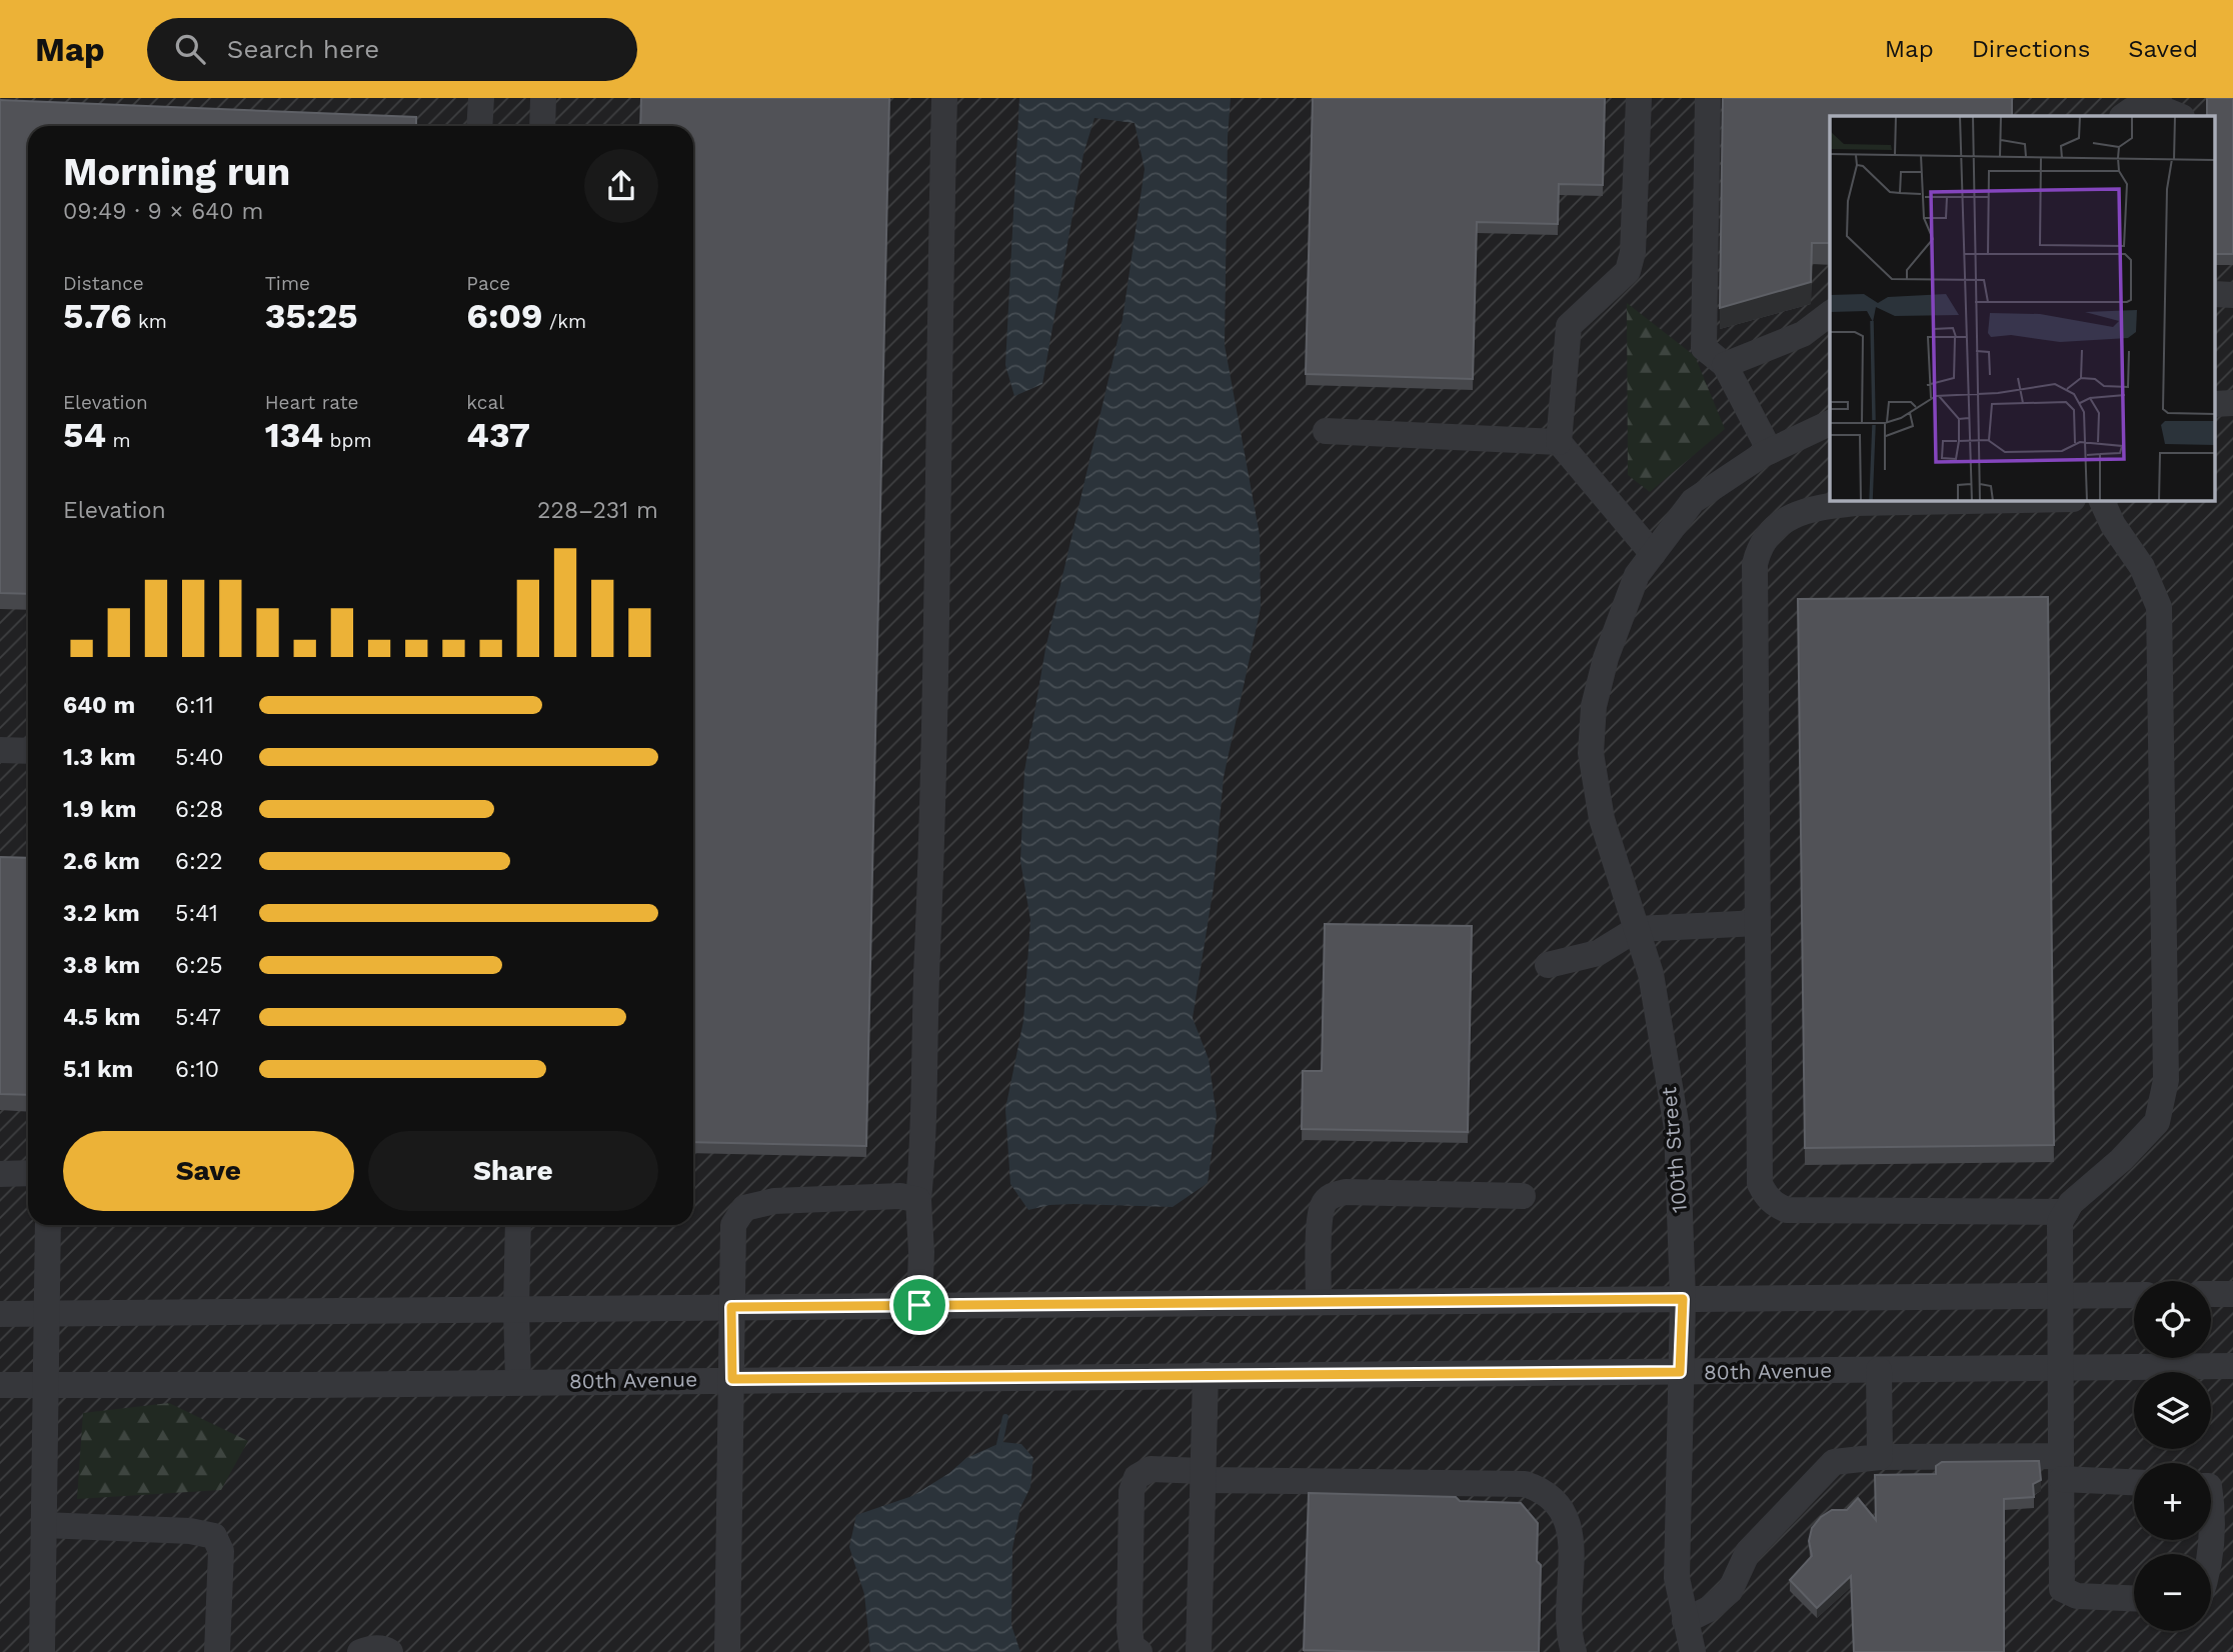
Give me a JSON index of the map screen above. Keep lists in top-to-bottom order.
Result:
{
  "streets": {
    "street": ["100th Street", "80th Avenue"]
  },
  "crossings": [
    ["100th Street", "80th Avenue"]
  ],
  "page": {
    "header": "Map",
    "search": "Search here",
    "nav": ["Map", "Directions", "Saved"],
    "heading": ["Morning run", "09:49 · 9 × 640 m"],
    "stats": [
      ["Distance", "5.76 km"],
      ["Time", "35:25"],
      ["Pace", "6:09 /km"],
      ["Elevation", "54 m"],
      ["Heart rate", "134 bpm"],
      ["kcal", "437"]
    ],
    "chart": ["Elevation", "228–231 m"],
    "list": [
      {
        "name": "640 m",
        "note": "6:11"
      },
      {
        "name": "1.3 km",
        "note": "5:40"
      },
      {
        "name": "1.9 km",
        "note": "6:28"
      },
      {
        "name": "2.6 km",
        "note": "6:22"
      },
      {
        "name": "3.2 km",
        "note": "5:41"
      },
      {
        "name": "3.8 km",
        "note": "6:25"
      },
      {
        "name": "4.5 km",
        "note": "5:47"
      },
      {
        "name": "5.1 km",
        "note": "6:10"
      }
    ],
    "buttons": ["Save", "Share"],
    "map_buttons": ["+", "−"]
  }
}
